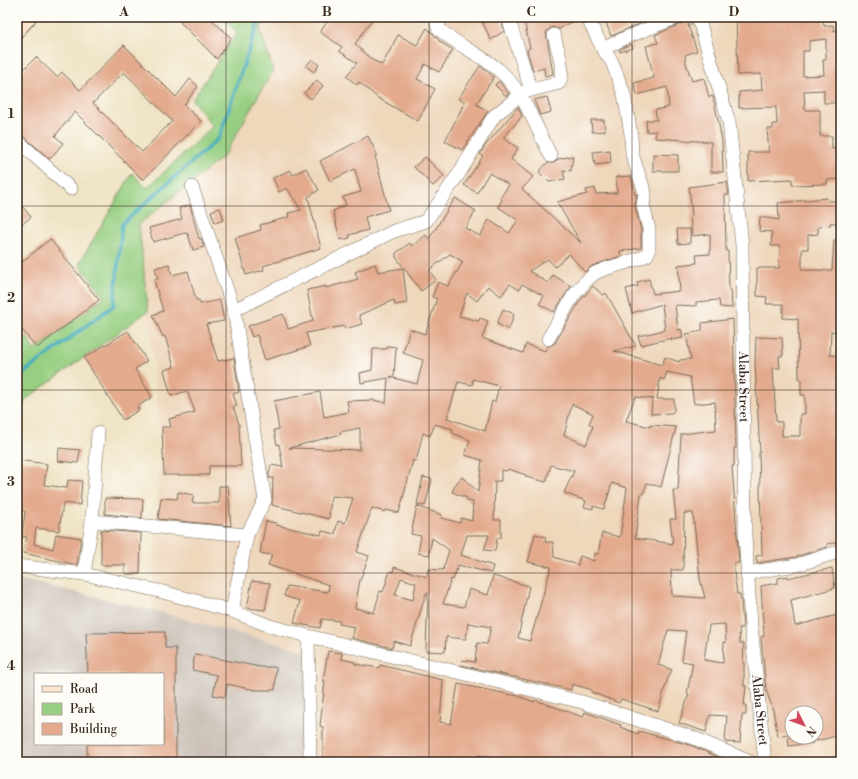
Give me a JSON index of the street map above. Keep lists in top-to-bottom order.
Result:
{
  "streets": {
    "street": ["Alaba Street"]
  },
  "legend": ["Road", "Park", "Building"],
  "north": "bottom right",
  "grid": {
    "columns": [
      "A",
      "B",
      "C",
      "D"
    ],
    "rows": [
      "1",
      "2",
      "3",
      "4"
    ]
  }
}
